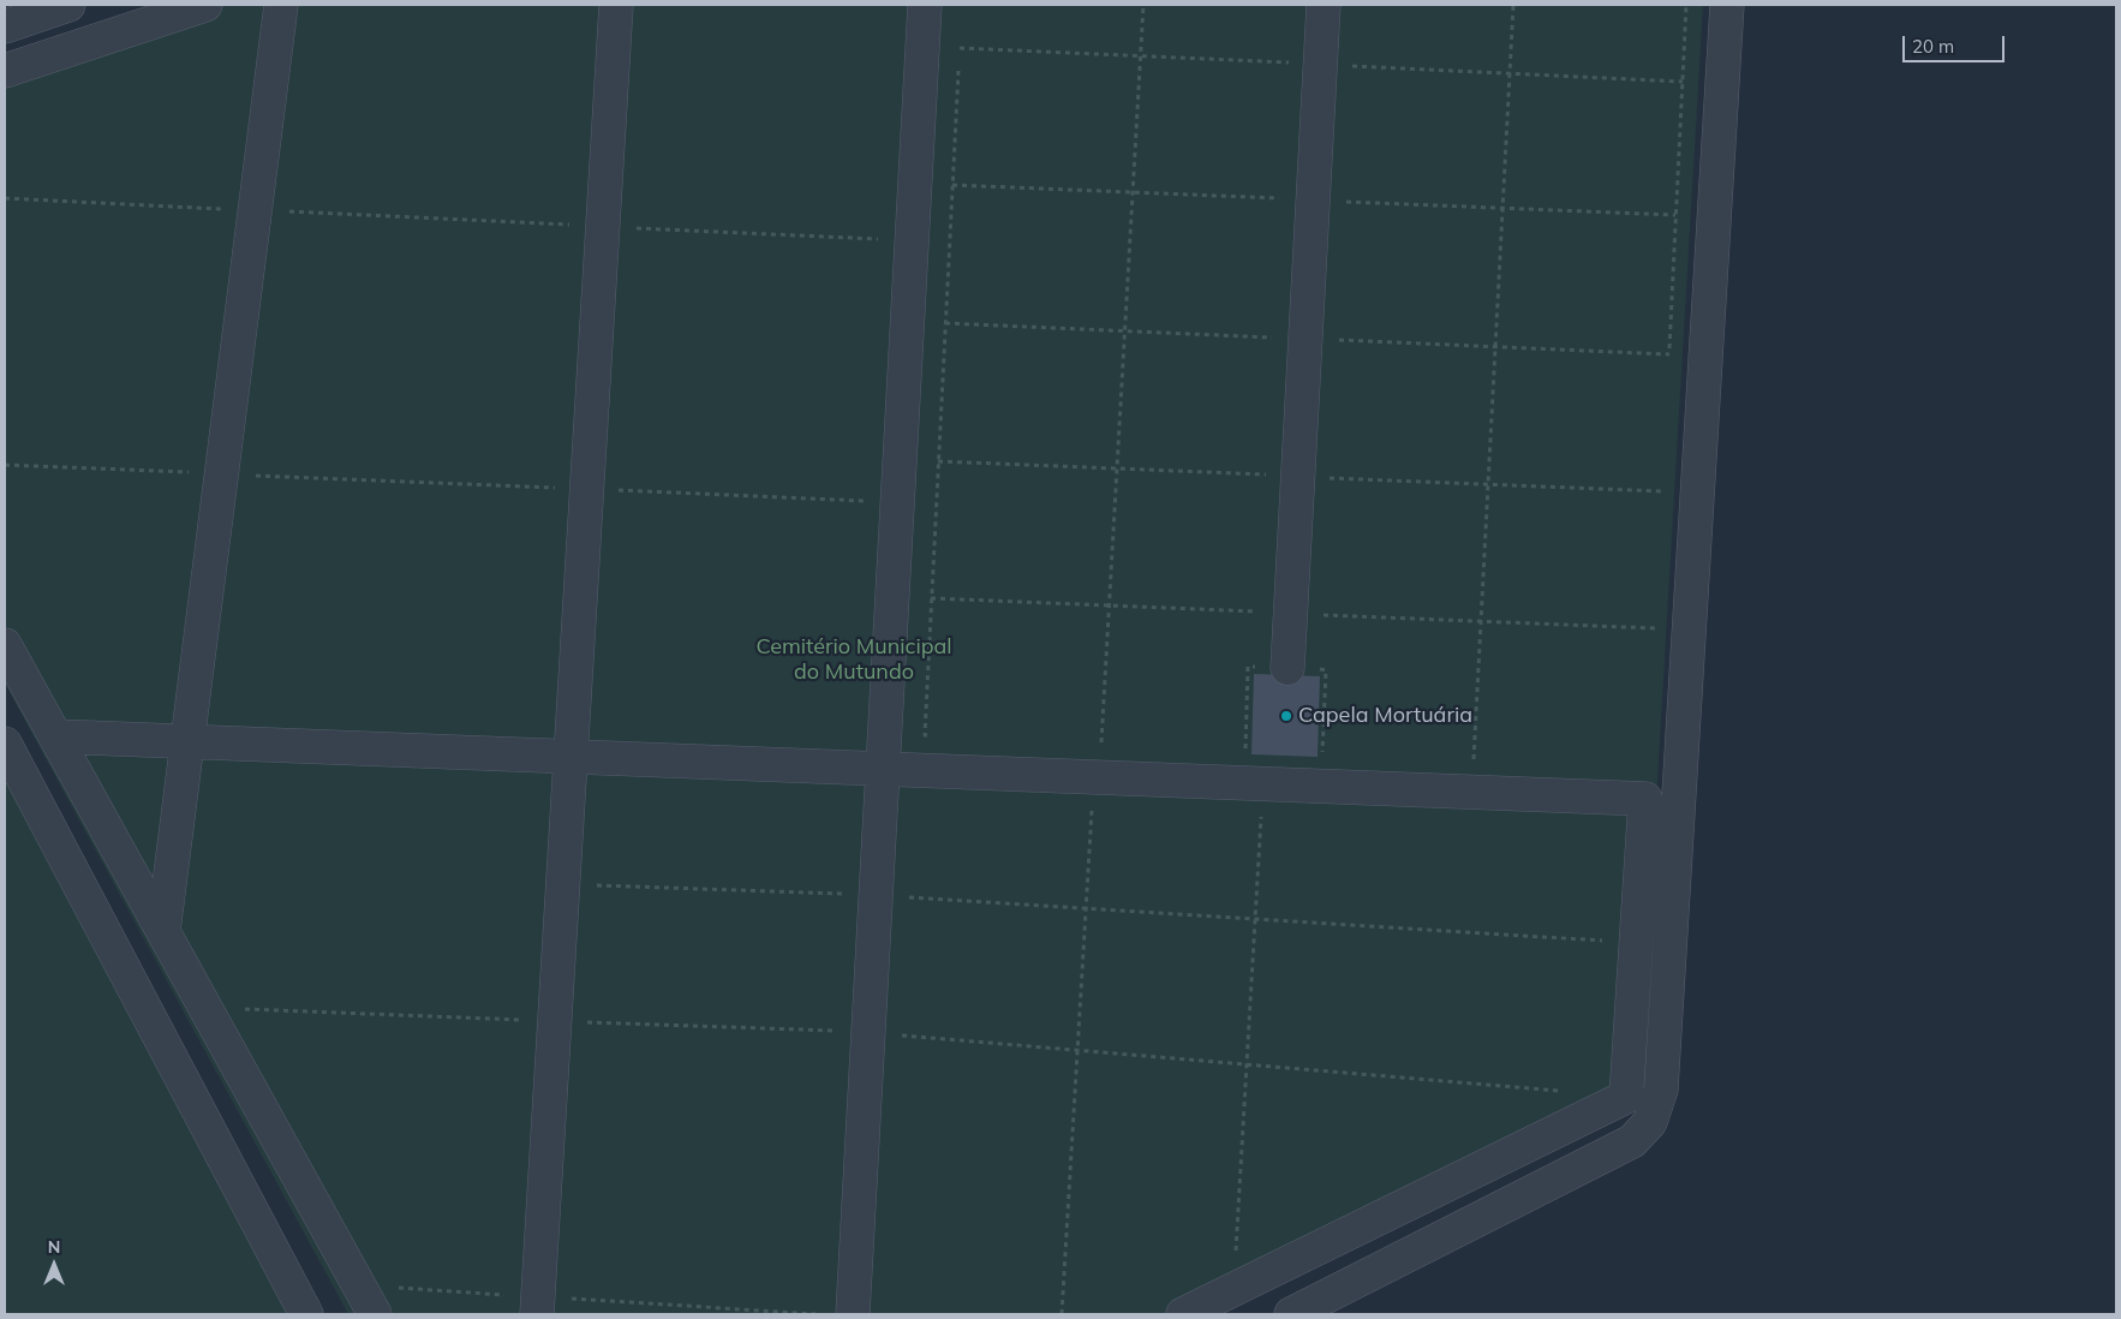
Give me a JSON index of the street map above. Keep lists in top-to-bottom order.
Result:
{
  "parks": ["Cemitério Municipal do Mutundo"],
  "places": ["Capela Mortuária"],
  "scale_bar": "20 m",
  "north": "top"
}
